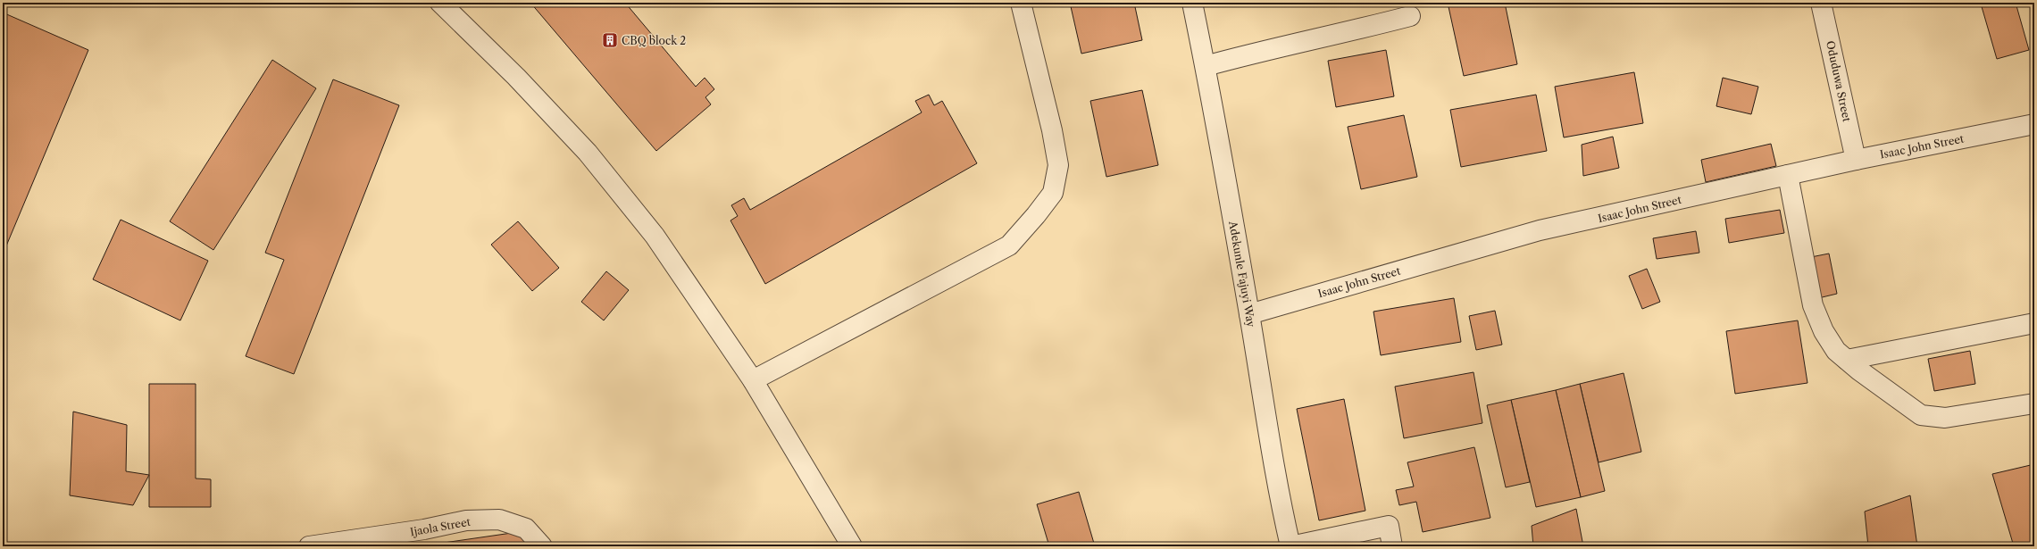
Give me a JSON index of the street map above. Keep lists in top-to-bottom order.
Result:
{
  "streets": {
    "street": [
      "Oduduwa Street",
      "Isaac John Street",
      "Adekunle Fajuyi Way",
      "Ijaola Street"
    ]
  },
  "crossings": [
    ["Oduduwa Street", "Isaac John Street"],
    ["Isaac John Street", "Adekunle Fajuyi Way"]
  ],
  "places": {
    "building": ["CBQ block 2"]
  }
}
